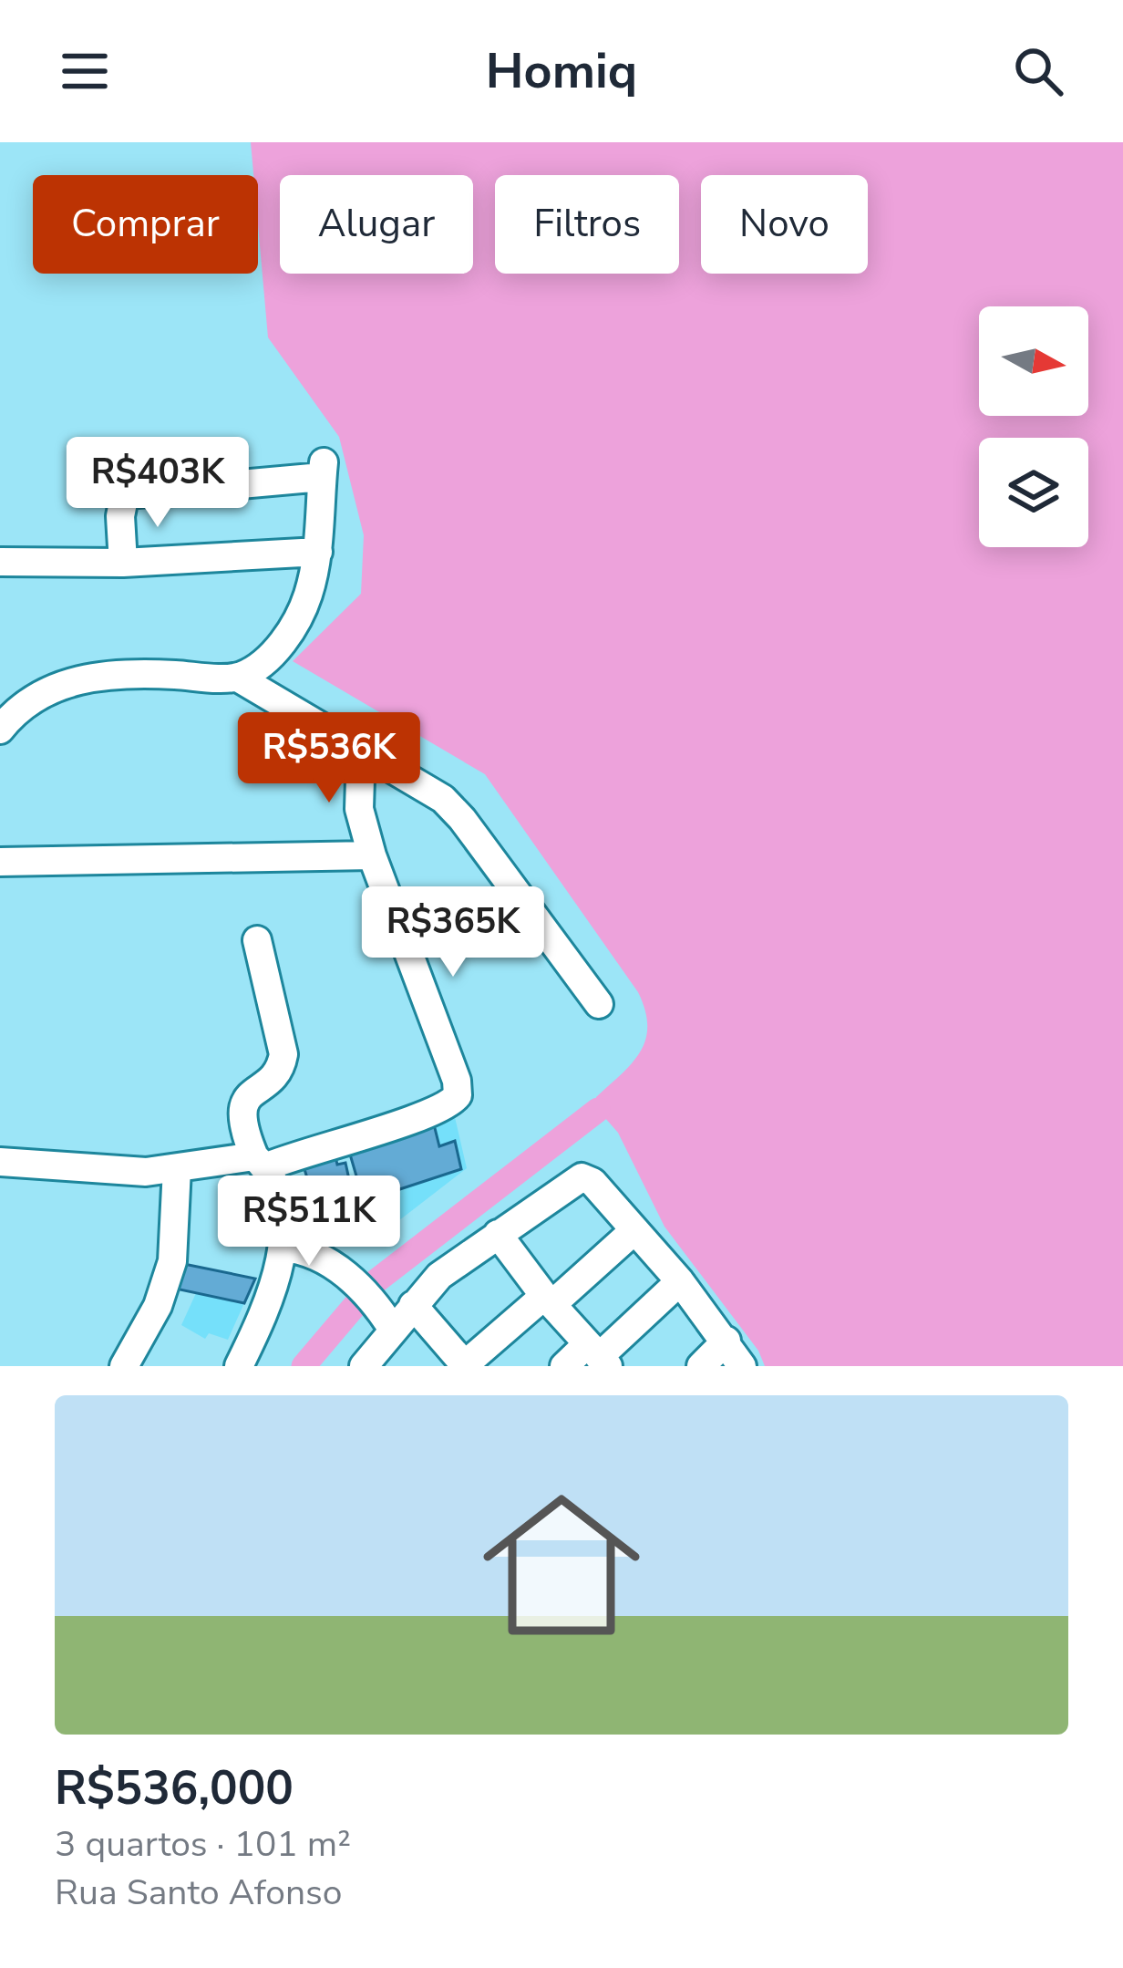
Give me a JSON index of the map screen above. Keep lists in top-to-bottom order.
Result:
{
  "north": "right",
  "page": {
    "header": "Homiq",
    "chip": [
      "Comprar",
      "Alugar",
      "Filtros",
      "Novo"
    ],
    "price": [
      "R$403K",
      "R$536K",
      "R$365K",
      "R$511K"
    ],
    "list": [
      {
        "name": "R$536,000",
        "note": "3 quartos · 101 m² · Rua Santo Afonso"
      }
    ]
  }
}
